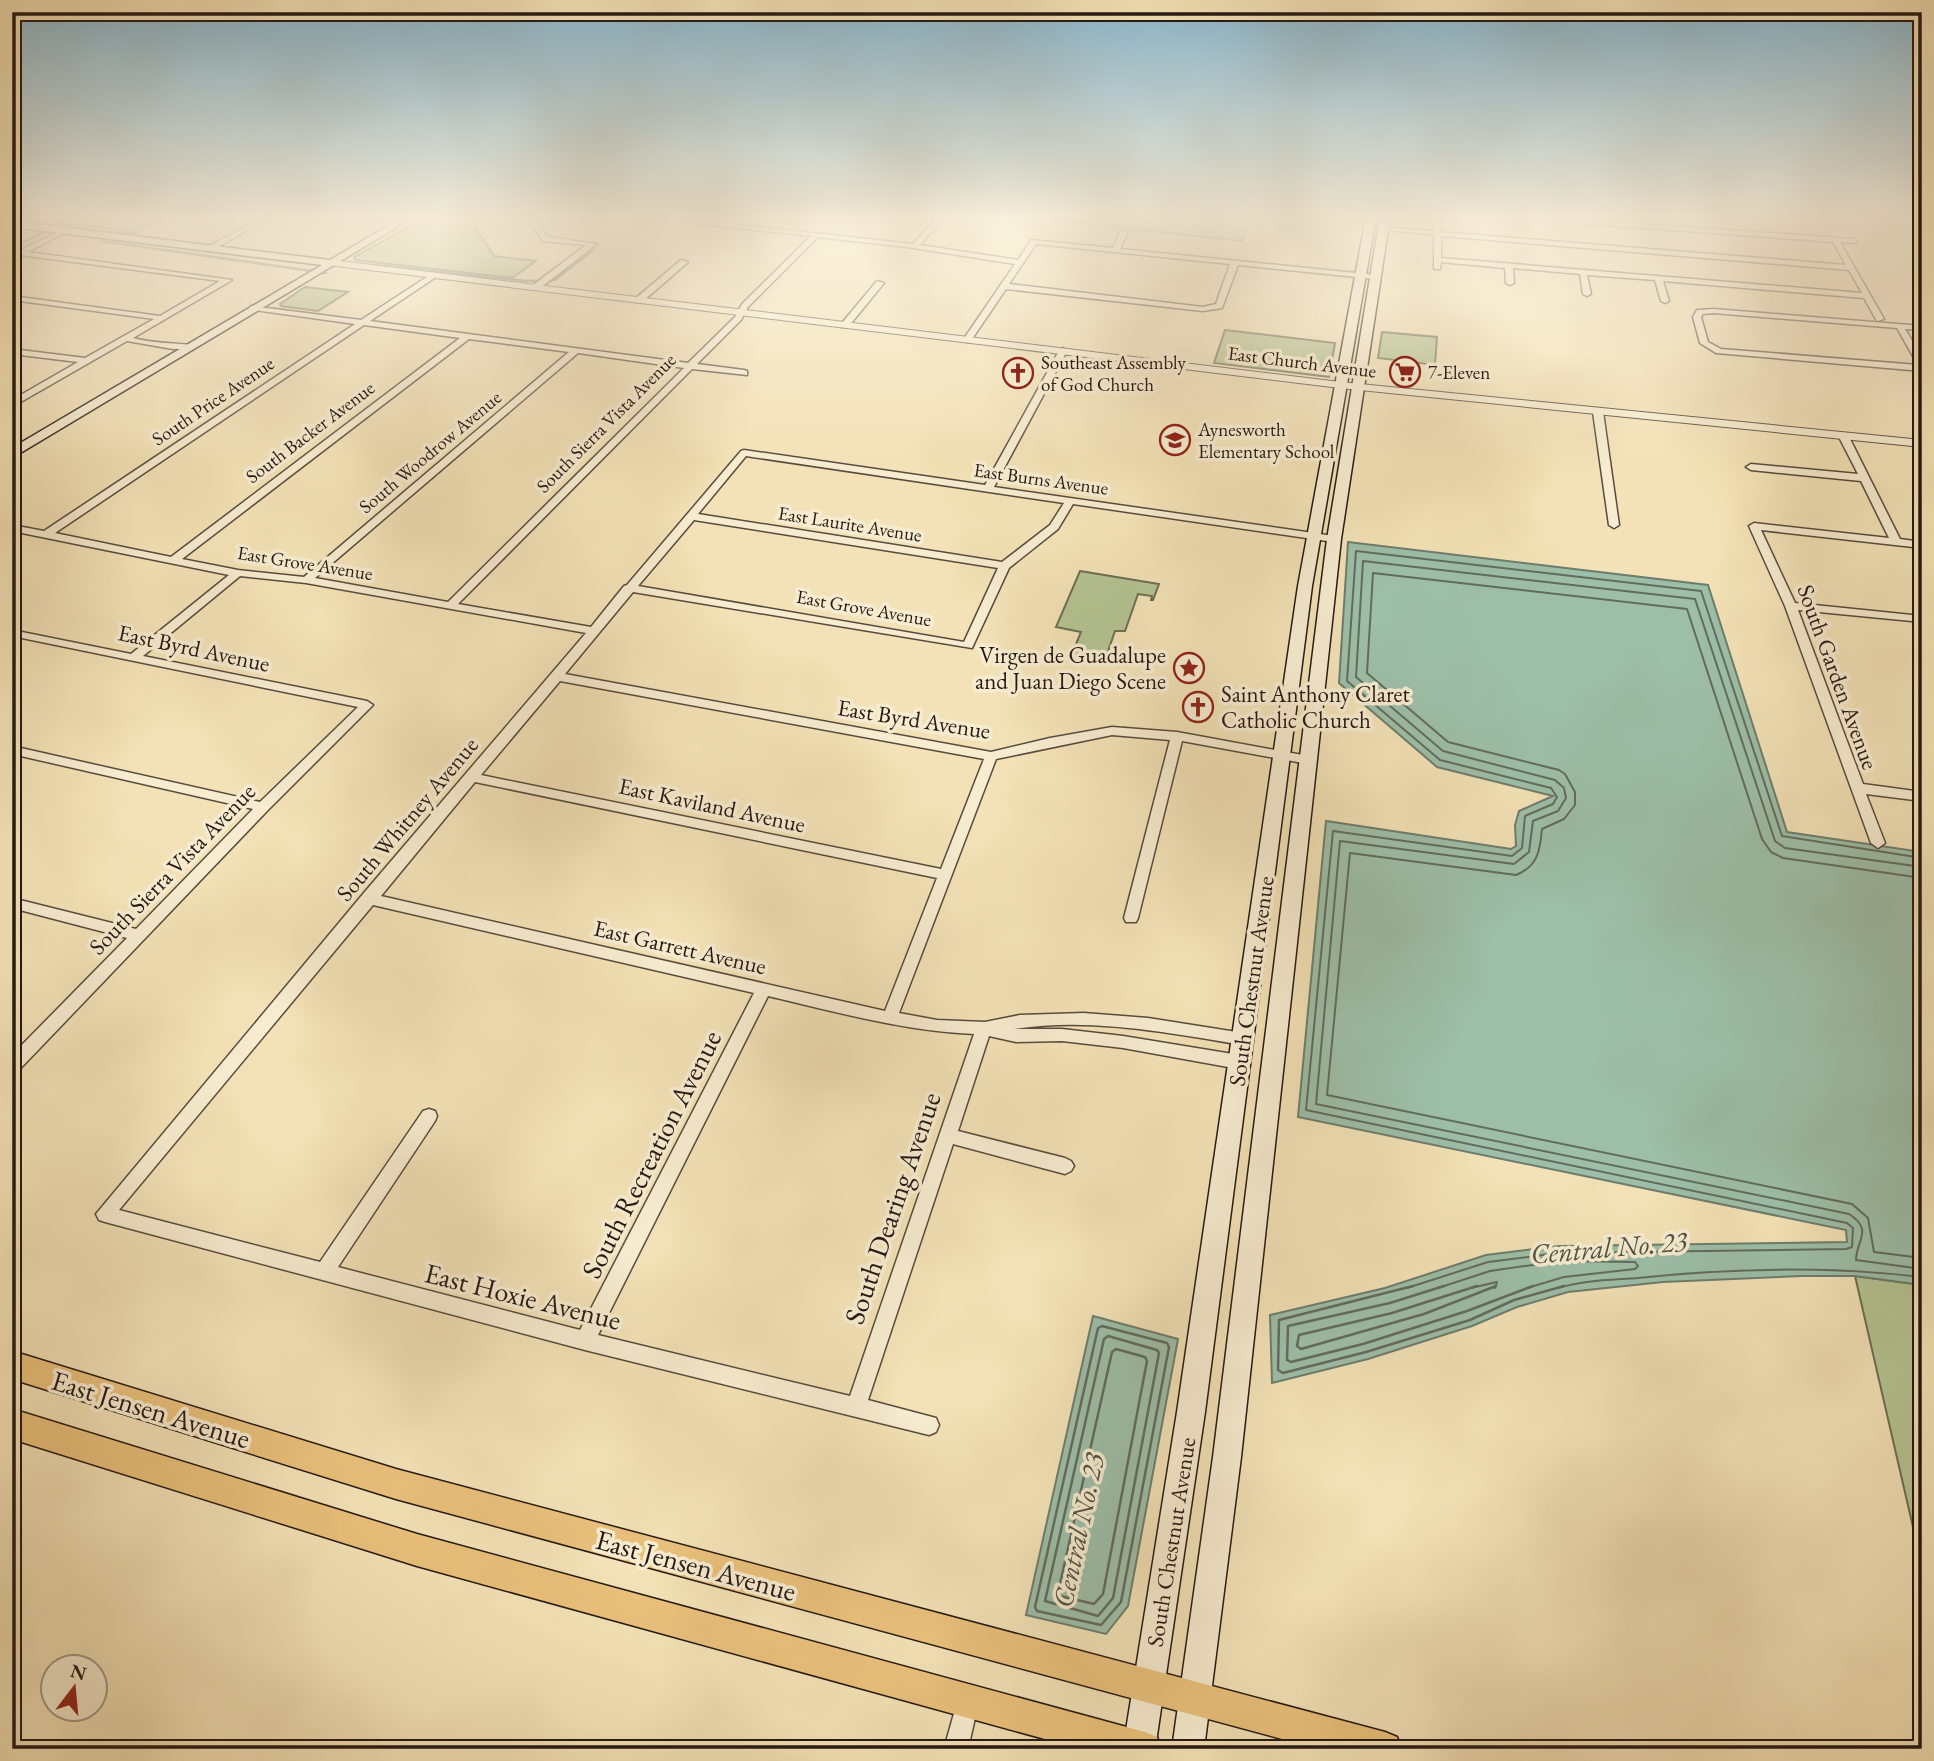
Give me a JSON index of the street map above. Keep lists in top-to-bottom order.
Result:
{
  "streets": {
    "main road": ["South Chestnut Avenue", "East Jensen Avenue"],
    "street": [
      "East Church Avenue",
      "South Price Avenue",
      "South Sierra Vista Avenue",
      "South Backer Avenue",
      "South Woodrow Avenue",
      "East Burns Avenue",
      "East Laurite Avenue",
      "East Grove Avenue",
      "East Byrd Avenue",
      "South Garden Avenue",
      "East Kaviland Avenue",
      "South Whitney Avenue",
      "East Garrett Avenue",
      "South Recreation Avenue",
      "South Dearing Avenue",
      "East Hoxie Avenue"
    ]
  },
  "crossings": [
    ["East Church Avenue", "South Sierra Vista Avenue"],
    ["East Church Avenue", "South Chestnut Avenue"],
    ["South Price Avenue", "East Grove Avenue"],
    ["South Sierra Vista Avenue", "East Grove Avenue"],
    ["South Sierra Vista Avenue", "East Byrd Avenue"],
    ["South Backer Avenue", "East Grove Avenue"],
    ["South Woodrow Avenue", "East Grove Avenue"],
    ["East Burns Avenue", "South Whitney Avenue"],
    ["East Burns Avenue", "South Chestnut Avenue"],
    ["East Laurite Avenue", "East Grove Avenue"],
    ["East Laurite Avenue", "South Whitney Avenue"],
    ["East Grove Avenue", "South Whitney Avenue"],
    ["East Byrd Avenue", "South Whitney Avenue"],
    ["East Byrd Avenue", "South Chestnut Avenue"],
    ["East Kaviland Avenue", "South Whitney Avenue"],
    ["South Whitney Avenue", "East Garrett Avenue"],
    ["South Whitney Avenue", "East Hoxie Avenue"],
    ["East Garrett Avenue", "South Chestnut Avenue"],
    ["East Garrett Avenue", "South Recreation Avenue"],
    ["East Garrett Avenue", "South Dearing Avenue"],
    ["South Chestnut Avenue", "East Jensen Avenue"],
    ["South Recreation Avenue", "East Hoxie Avenue"],
    ["South Dearing Avenue", "East Hoxie Avenue"]
  ],
  "water": ["Central No. 23"],
  "places": {
    "supermarket": ["7-Eleven"],
    "church": ["Southeast Assembly of God Church", "Saint Anthony Claret Catholic Church"],
    "school or university": ["Aynesworth Elementary School"],
    "place": ["Virgen de Guadalupe and Juan Diego Scene"]
  },
  "north": "top"
}
